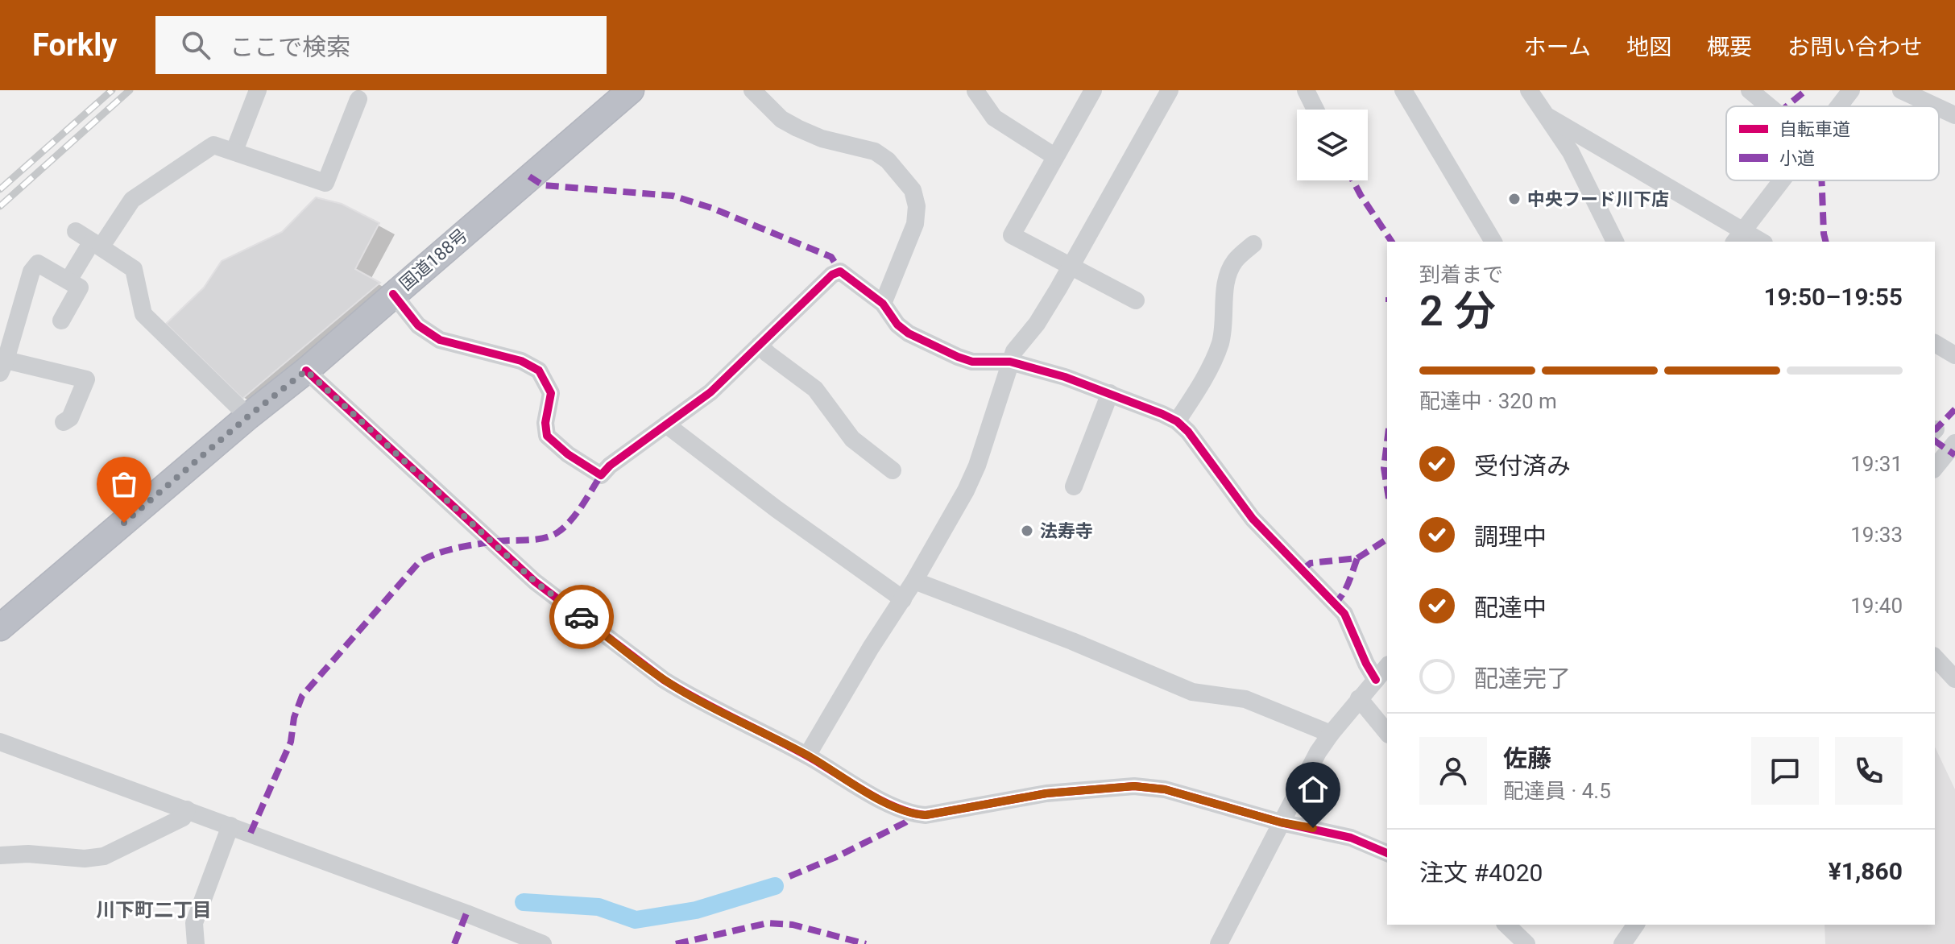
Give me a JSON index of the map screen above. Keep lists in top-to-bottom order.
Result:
{
  "streets": {
    "highway": ["国道188号"]
  },
  "districts": ["川下町二丁目"],
  "places": ["中央フード川下店", "法寿寺"],
  "legend": ["自転車道", "小道"],
  "page": {
    "header": "Forkly",
    "search": "ここで検索",
    "nav": [
      "ホーム",
      "地図",
      "概要",
      "お問い合わせ"
    ],
    "heading": ["2 分", "到着まで", "19:50–19:55"],
    "panel": [
      "佐藤",
      "配達員 · 4.5",
      "注文 #4020",
      "¥1,860"
    ],
    "bar": "配達中 · 320 m",
    "list": [
      ["受付済み", "19:31"],
      ["調理中", "19:33"],
      ["配達中", "19:40"],
      "配達完了"
    ]
  }
}
